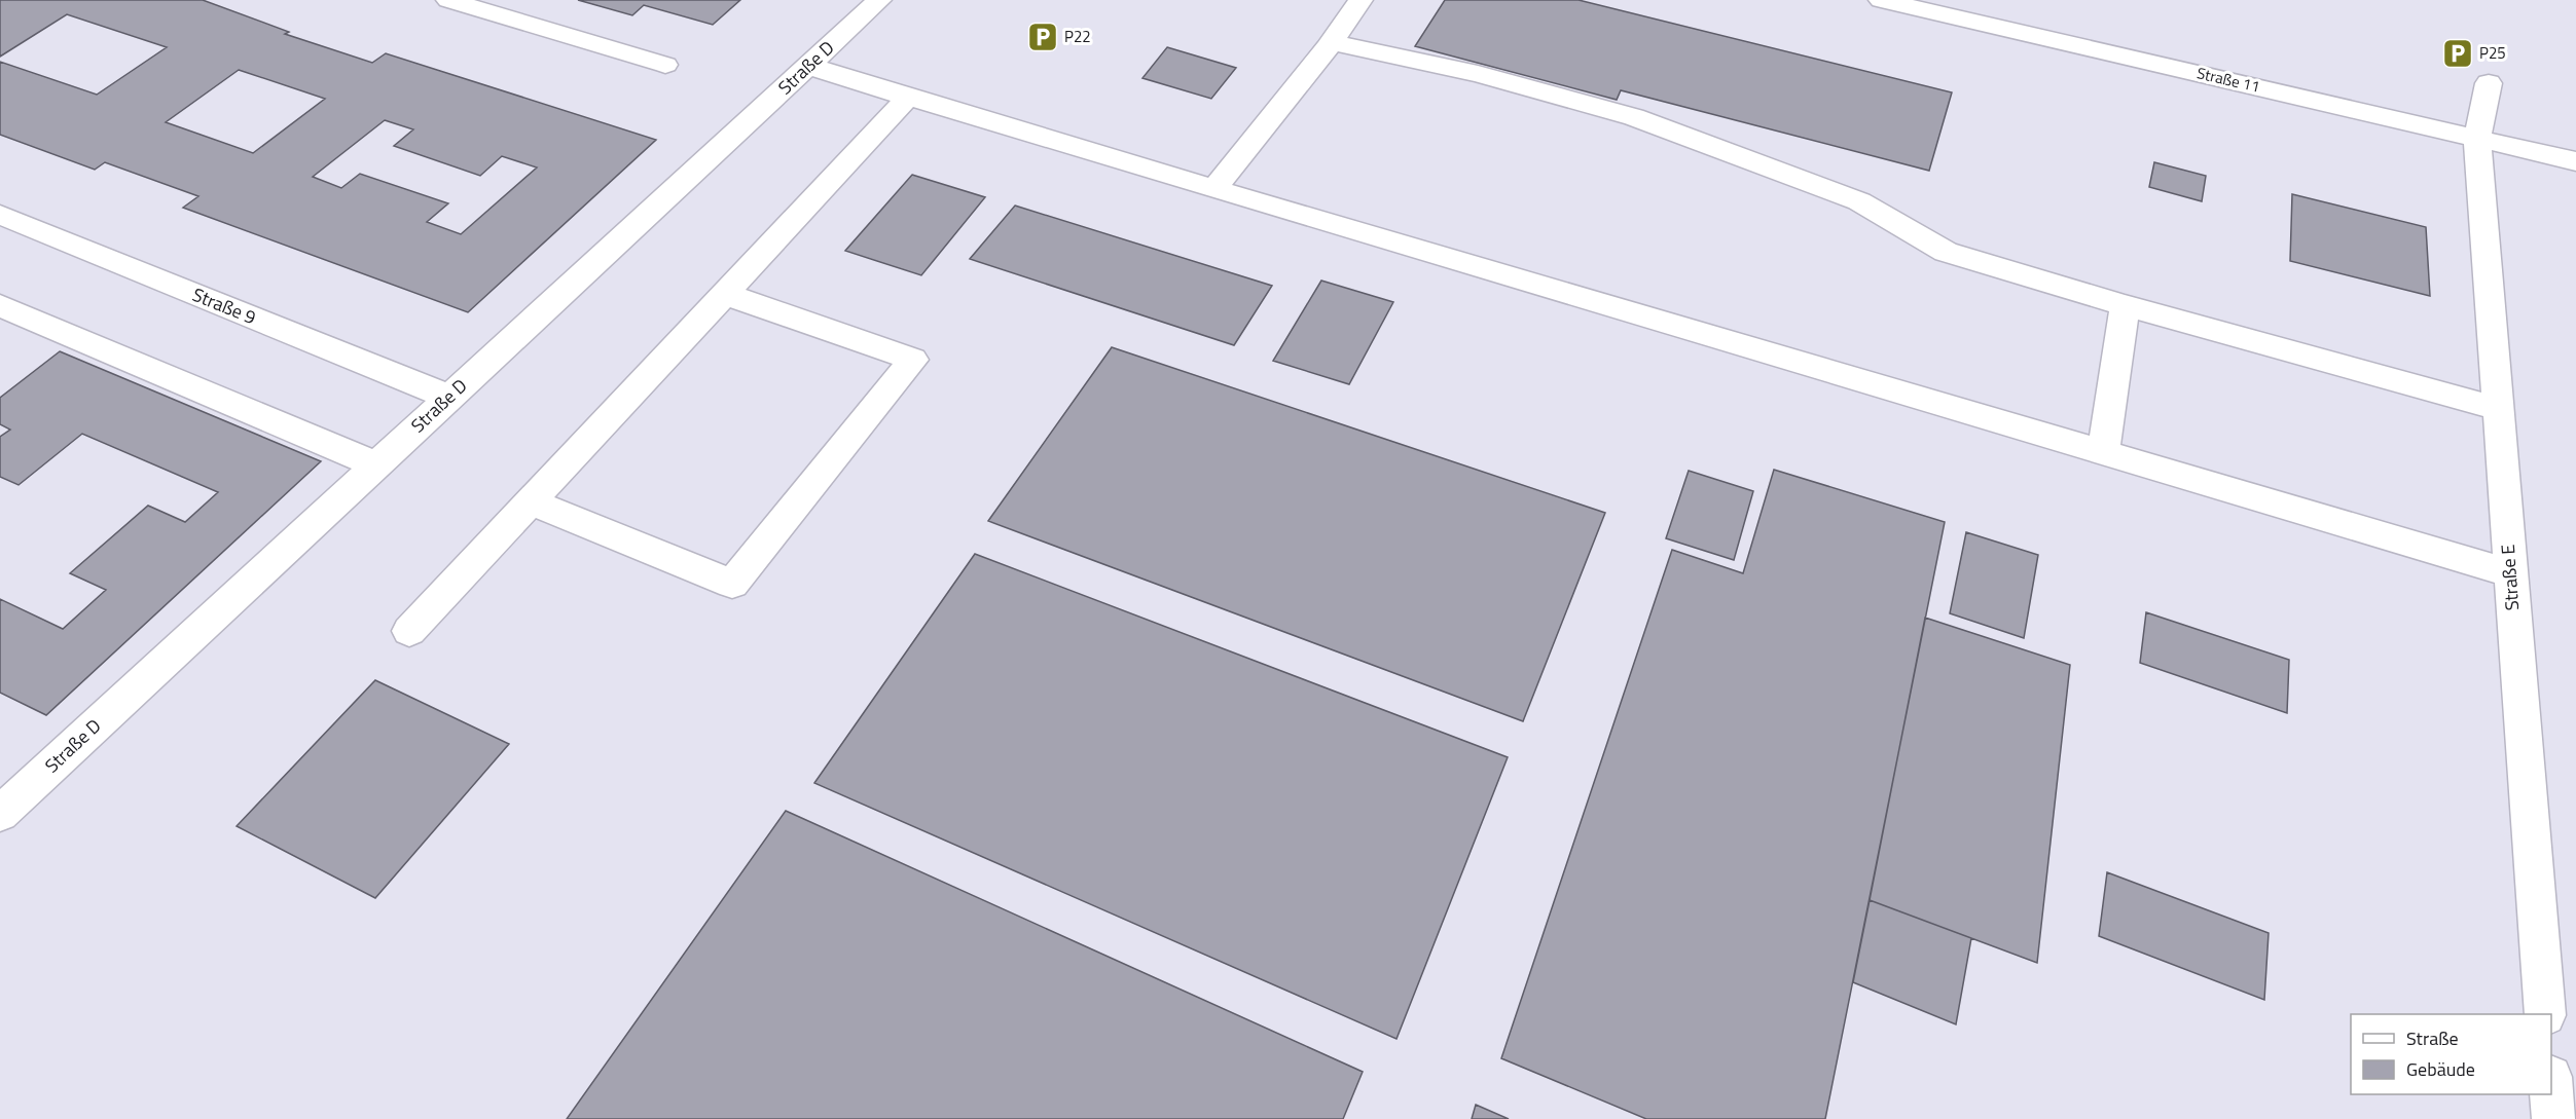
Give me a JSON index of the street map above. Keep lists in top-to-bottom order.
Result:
{
  "streets": {
    "lane": [
      "Straße D",
      "Straße 11",
      "Straße 9",
      "Straße E"
    ]
  },
  "crossings": [
    ["Straße D", "Straße 9"],
    ["Straße 11", "Straße E"]
  ],
  "places": {
    "parking": ["P22", "P25"]
  },
  "legend": ["Straße", "Gebäude"]
}
